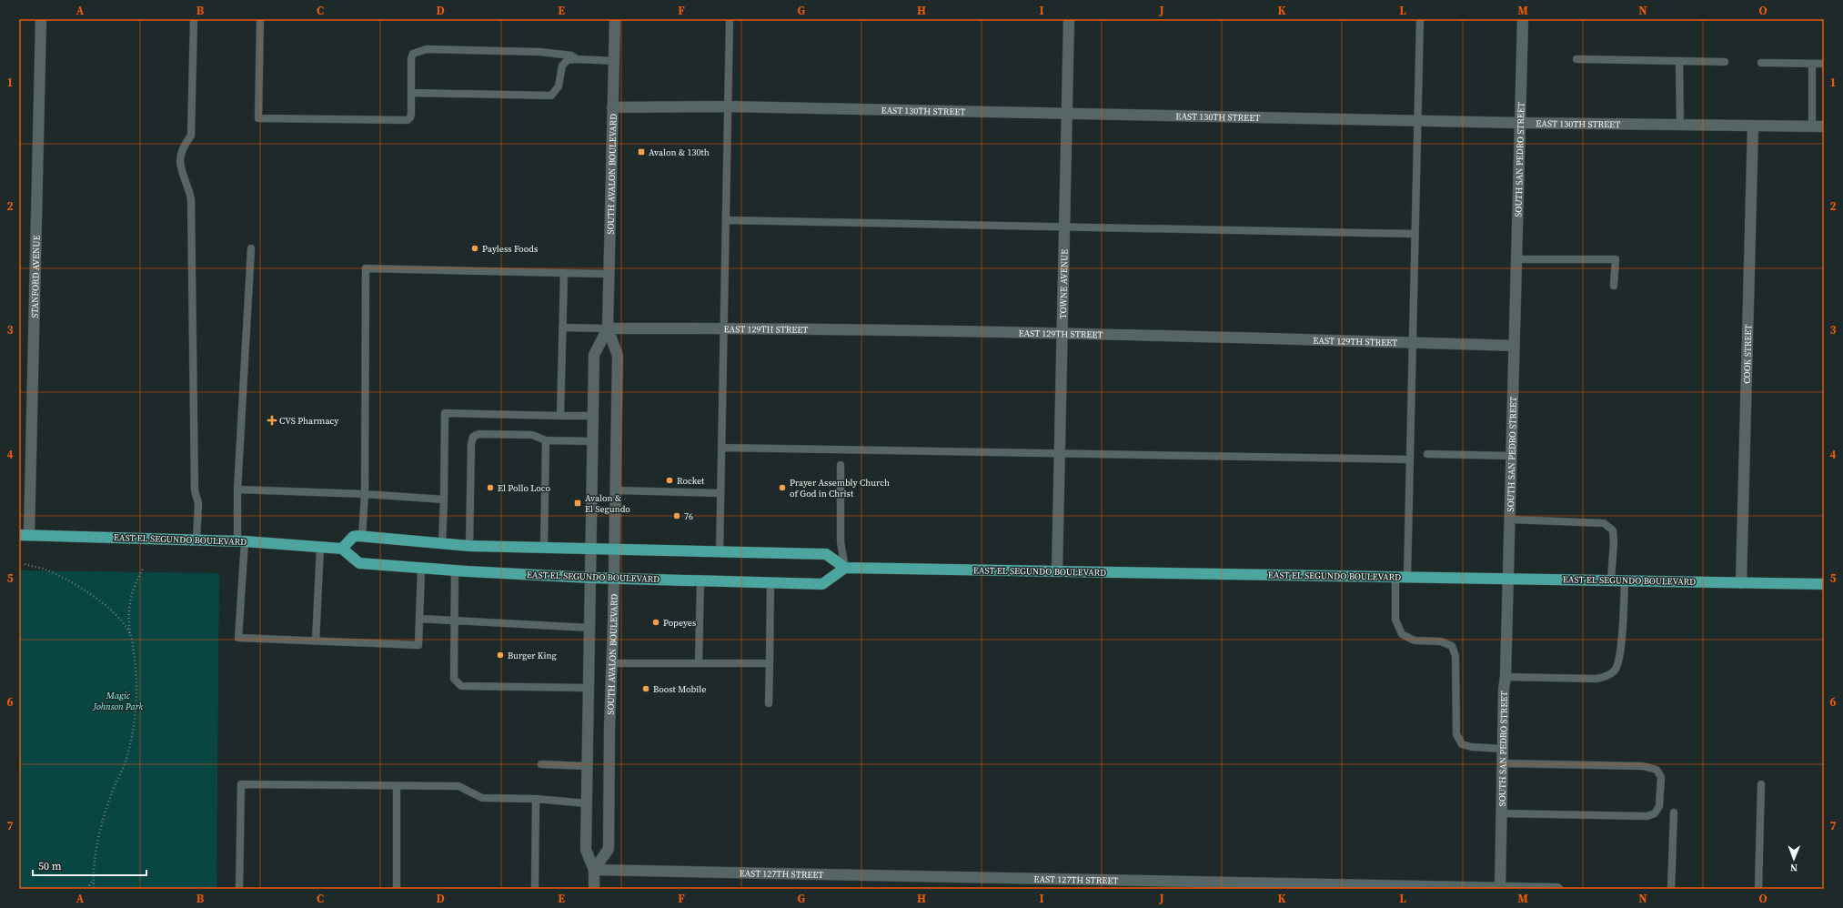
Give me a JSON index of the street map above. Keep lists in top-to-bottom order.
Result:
{
  "streets": {
    "main road": ["EAST EL SEGUNDO BOULEVARD"],
    "street": [
      "EAST 130TH STREET",
      "SOUTH SAN PEDRO STREET",
      "SOUTH AVALON BOULEVARD",
      "STANFORD AVENUE",
      "TOWNE AVENUE",
      "EAST 129TH STREET",
      "COOK STREET",
      "EAST 127TH STREET"
    ]
  },
  "crossings": [
    ["EAST 130TH STREET", "SOUTH SAN PEDRO STREET"],
    ["EAST 130TH STREET", "SOUTH AVALON BOULEVARD"],
    ["EAST 130TH STREET", "TOWNE AVENUE"],
    ["EAST 130TH STREET", "COOK STREET"],
    ["SOUTH SAN PEDRO STREET", "EAST 129TH STREET"],
    ["SOUTH SAN PEDRO STREET", "EAST EL SEGUNDO BOULEVARD"],
    ["SOUTH SAN PEDRO STREET", "EAST 127TH STREET"],
    ["SOUTH AVALON BOULEVARD", "EAST 129TH STREET"],
    ["SOUTH AVALON BOULEVARD", "EAST EL SEGUNDO BOULEVARD"],
    ["SOUTH AVALON BOULEVARD", "EAST 127TH STREET"],
    ["STANFORD AVENUE", "EAST EL SEGUNDO BOULEVARD"],
    ["TOWNE AVENUE", "EAST 129TH STREET"],
    ["TOWNE AVENUE", "EAST EL SEGUNDO BOULEVARD"],
    ["COOK STREET", "EAST EL SEGUNDO BOULEVARD"]
  ],
  "parks": ["Magic Johnson Park"],
  "places": {
    "transit": ["Avalon & 130th", "Avalon & El Segundo"],
    "other": [
      "Payless Foods",
      "Rocket",
      "El Pollo Loco",
      "Prayer Assembly Church of God in Christ",
      "76",
      "Popeyes",
      "Burger King",
      "Boost Mobile"
    ],
    "health": ["CVS Pharmacy"]
  },
  "scale_bar": "50 m",
  "north": "bottom",
  "grid": {
    "columns": [
      "A",
      "B",
      "C",
      "D",
      "E",
      "F",
      "G",
      "H",
      "I",
      "J",
      "K",
      "L",
      "M",
      "N",
      "O"
    ],
    "rows": [
      "1",
      "2",
      "3",
      "4",
      "5",
      "6",
      "7"
    ]
  }
}
